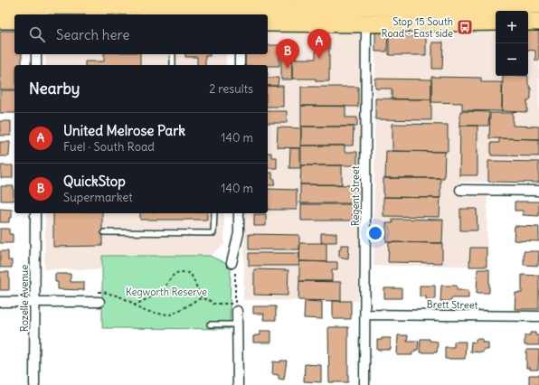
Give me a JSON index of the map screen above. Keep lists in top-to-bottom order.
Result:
{
  "streets": {
    "street": ["Regent Street", "Rozelle Avenue", "Brett Street"]
  },
  "crossings": [
    ["Regent Street", "Brett Street"]
  ],
  "parks": ["Kegworth Reserve"],
  "places": {
    "bus stop": ["Stop 15 South Road - East side"]
  },
  "page": {
    "map_buttons": ["+", "−"],
    "search": "Search here",
    "pins": ["A", "B"],
    "heading": ["Nearby", "2 results"],
    "list": [
      {
        "mark": "A",
        "name": "United Melrose Park",
        "note": "Fuel · South Road",
        "value": "140 m"
      },
      {
        "mark": "B",
        "name": "QuickStop",
        "note": "Supermarket",
        "value": "140 m"
      }
    ]
  }
}
